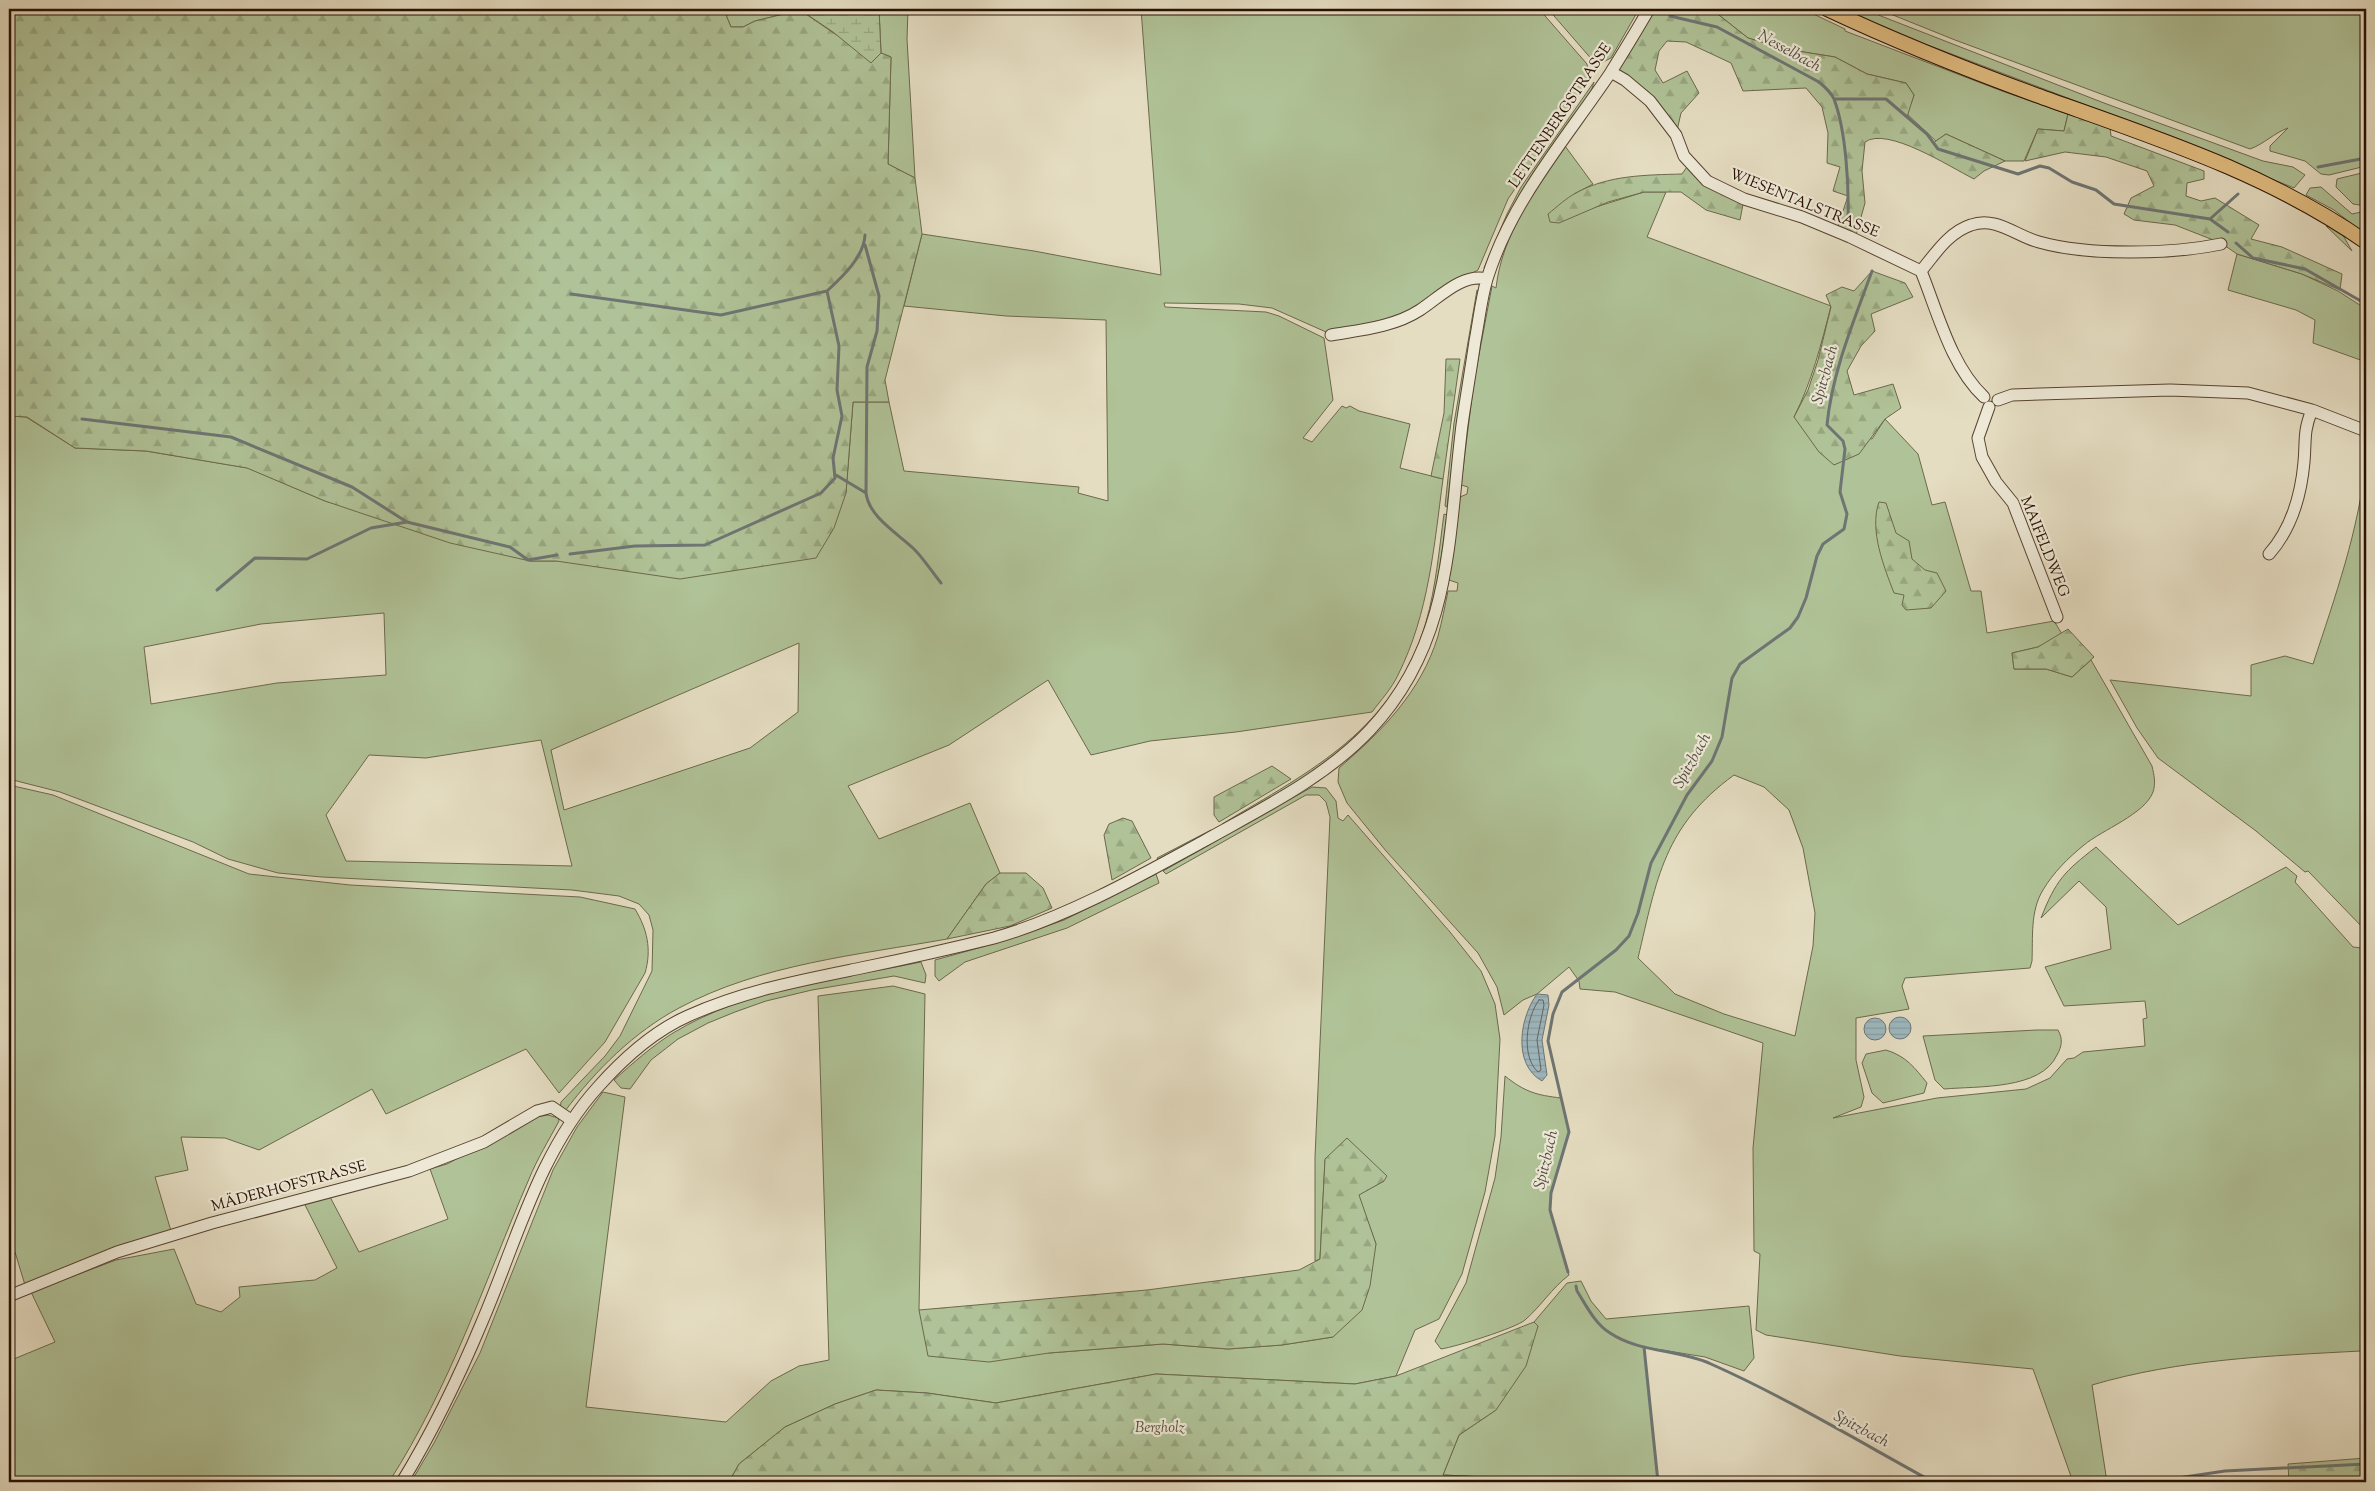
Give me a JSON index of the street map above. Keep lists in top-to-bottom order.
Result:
{
  "streets": {
    "street": [
      "LETTENBERGSTRASSE",
      "WIESENTALSTRASSE",
      "MAIFELDWEG",
      "MÄDERHOFSTRASSE"
    ]
  },
  "crossings": [
    ["LETTENBERGSTRASSE", "WIESENTALSTRASSE"],
    ["LETTENBERGSTRASSE", "MÄDERHOFSTRASSE"]
  ],
  "water": ["Nesselbach", "Spitzbach"],
  "parks": ["Bergholz"]
}
